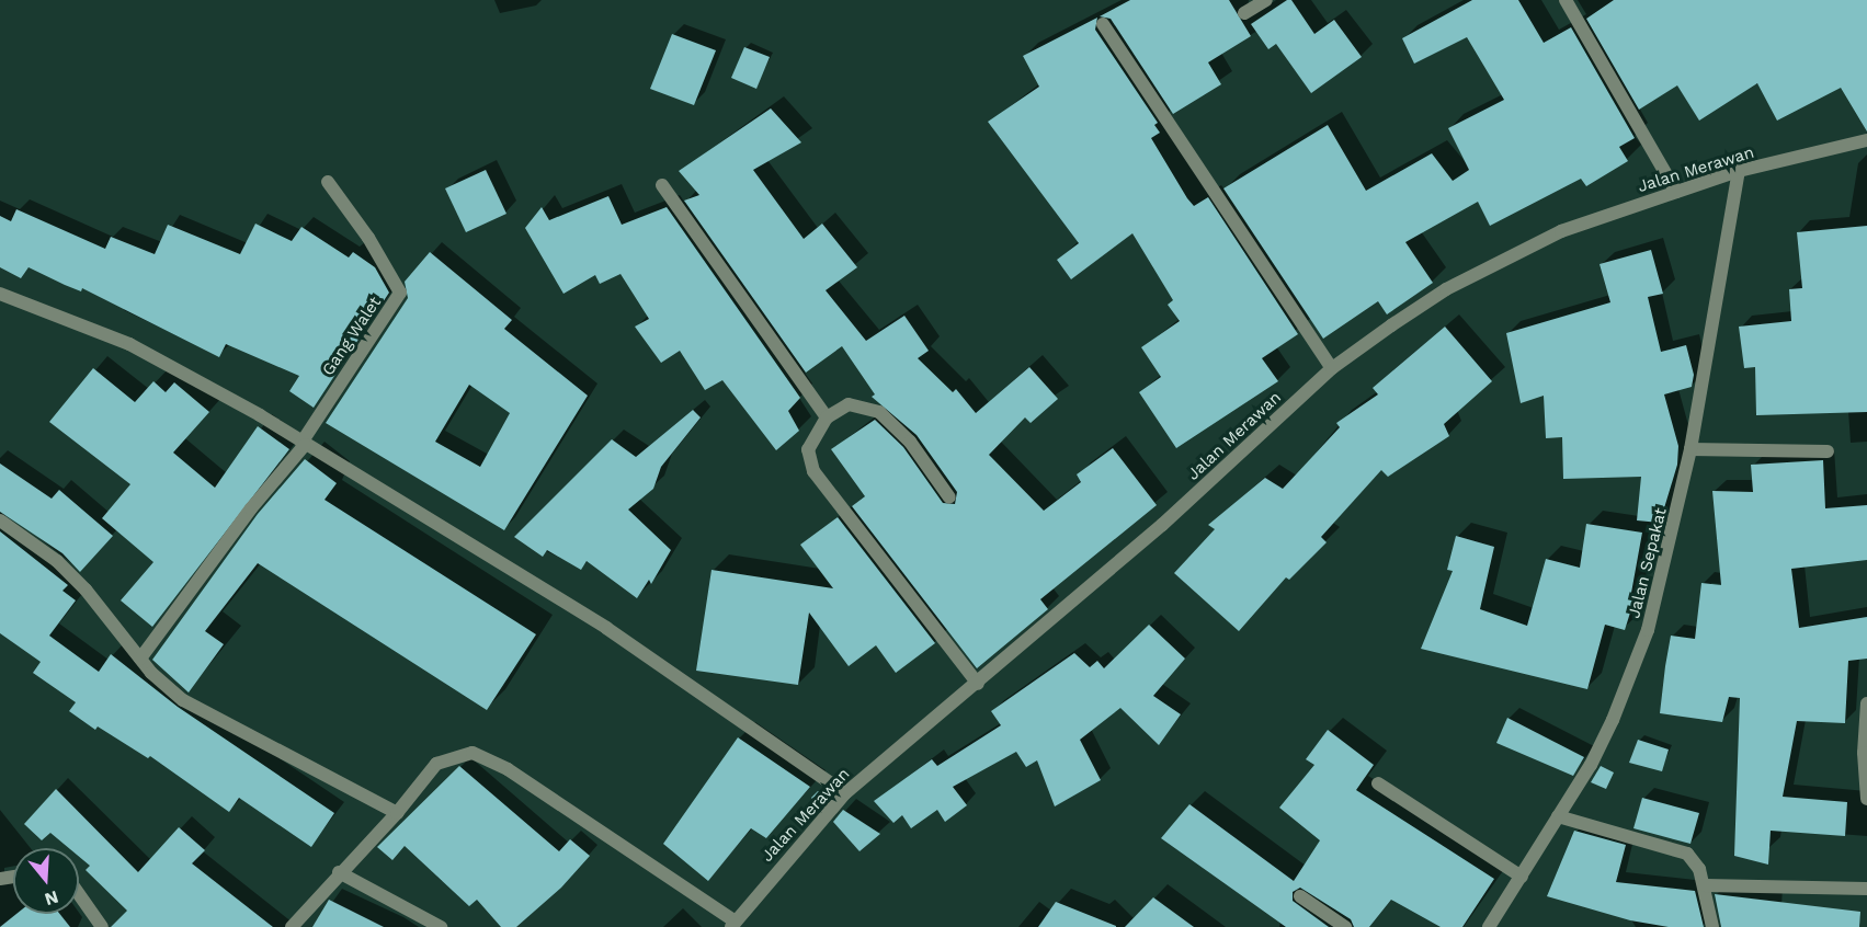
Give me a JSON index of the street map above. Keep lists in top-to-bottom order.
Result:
{
  "streets": {
    "street": ["Jalan Merawan", "Gang Walet", "Jalan Sepakat"]
  },
  "crossings": [
    ["Jalan Merawan", "Jalan Sepakat"]
  ],
  "north": "bottom"
}
